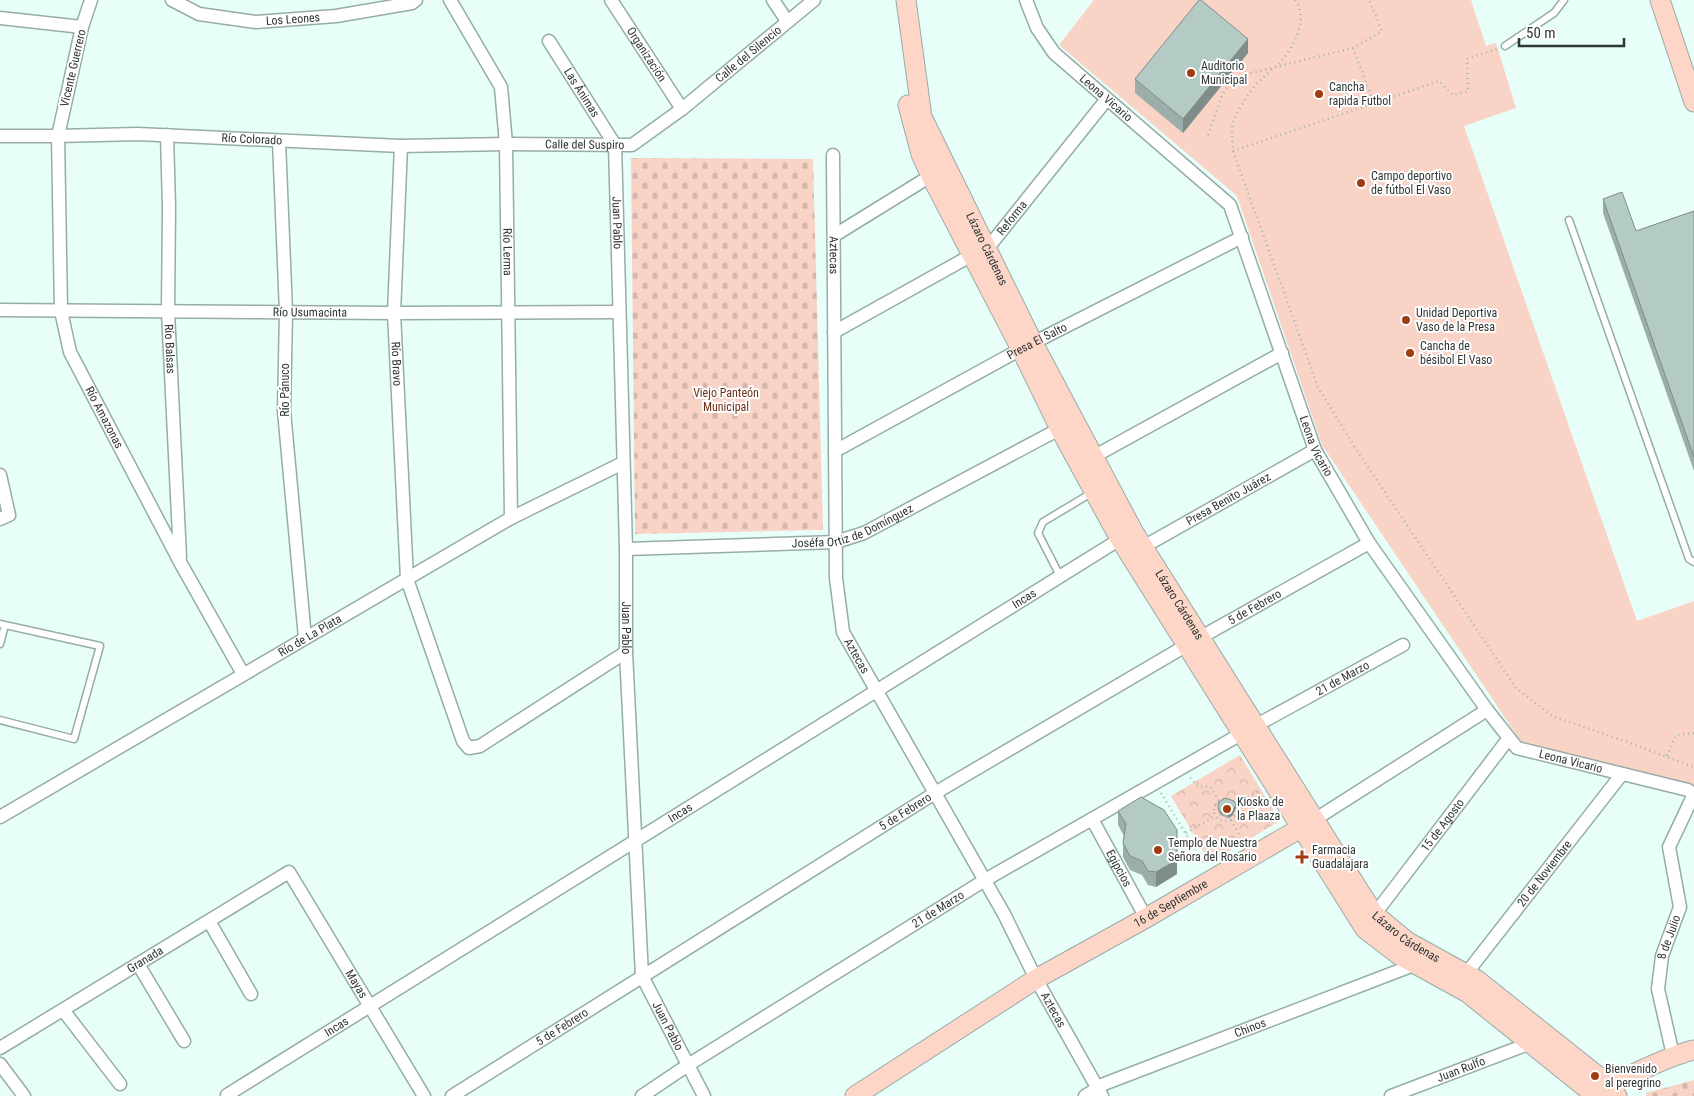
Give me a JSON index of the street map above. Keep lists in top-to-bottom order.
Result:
{
  "streets": {
    "street": [
      "Los Leones",
      "Organización",
      "Calle del Silencio",
      "Vicente Guerrero",
      "Las Ánimas",
      "Leona Vicario",
      "Río Colorado",
      "Calle del Suspiro",
      "Reforma",
      "Juan Pablo",
      "Lázaro Cárdenas",
      "Río Lerma",
      "Aztecas",
      "Río Usumacinta",
      "Presa El Salto",
      "Río Balsas",
      "Río Bravo",
      "Río Pánuco",
      "Río Amazonas",
      "Presa Benito Juárez",
      "Joséfa Ortiz de Domínguez",
      "Incas",
      "5 de Febrero",
      "Río de La Plata",
      "21 de Marzo",
      "15 de Agosto",
      "Egipcios",
      "20 de Noviembre",
      "16 de Septiembre",
      "8 de Julio",
      "Granada",
      "Mayas",
      "Chinos",
      "Juan Rulfo"
    ]
  },
  "crossings": [
    ["Organización", "Calle del Silencio"],
    ["Organización", "Calle del Suspiro"],
    ["Calle del Silencio", "Calle del Suspiro"],
    ["Vicente Guerrero", "Río Colorado"],
    ["Vicente Guerrero", "Río Amazonas"],
    ["Las Ánimas", "Calle del Suspiro"],
    ["Las Ánimas", "Juan Pablo"],
    ["Leona Vicario", "Reforma"],
    ["Leona Vicario", "Presa El Salto"],
    ["Leona Vicario", "Presa Benito Juárez"],
    ["Leona Vicario", "5 de Febrero"],
    ["Leona Vicario", "15 de Agosto"],
    ["Leona Vicario", "20 de Noviembre"],
    ["Leona Vicario", "16 de Septiembre"],
    ["Leona Vicario", "8 de Julio"],
    ["Río Colorado", "Calle del Suspiro"],
    ["Río Colorado", "Río Lerma"],
    ["Río Colorado", "Río Balsas"],
    ["Río Colorado", "Río Bravo"],
    ["Río Colorado", "Río Pánuco"],
    ["Río Colorado", "Río Amazonas"],
    ["Calle del Suspiro", "Juan Pablo"],
    ["Calle del Suspiro", "Río Lerma"],
    ["Reforma", "Lázaro Cárdenas"],
    ["Reforma", "Aztecas"],
    ["Juan Pablo", "Río Usumacinta"],
    ["Juan Pablo", "Río Bravo"],
    ["Juan Pablo", "Joséfa Ortiz de Domínguez"],
    ["Juan Pablo", "Incas"],
    ["Juan Pablo", "5 de Febrero"],
    ["Juan Pablo", "Río de La Plata"],
    ["Juan Pablo", "21 de Marzo"],
    ["Lázaro Cárdenas", "Presa El Salto"],
    ["Lázaro Cárdenas", "Presa Benito Juárez"],
    ["Lázaro Cárdenas", "Joséfa Ortiz de Domínguez"],
    ["Lázaro Cárdenas", "Incas"],
    ["Lázaro Cárdenas", "5 de Febrero"],
    ["Lázaro Cárdenas", "21 de Marzo"],
    ["Lázaro Cárdenas", "15 de Agosto"],
    ["Lázaro Cárdenas", "20 de Noviembre"],
    ["Lázaro Cárdenas", "16 de Septiembre"],
    ["Lázaro Cárdenas", "Chinos"],
    ["Lázaro Cárdenas", "Juan Rulfo"],
    ["Río Lerma", "Río Usumacinta"],
    ["Río Lerma", "Río de La Plata"],
    ["Aztecas", "Presa El Salto"],
    ["Aztecas", "Joséfa Ortiz de Domínguez"],
    ["Aztecas", "Incas"],
    ["Aztecas", "5 de Febrero"],
    ["Aztecas", "21 de Marzo"],
    ["Aztecas", "16 de Septiembre"],
    ["Aztecas", "Chinos"],
    ["Río Usumacinta", "Río Balsas"],
    ["Río Usumacinta", "Río Bravo"],
    ["Río Usumacinta", "Río Pánuco"],
    ["Río Usumacinta", "Río Amazonas"],
    ["Río Balsas", "Río Amazonas"],
    ["Río Bravo", "Río de La Plata"],
    ["Río Pánuco", "Río de La Plata"],
    ["Río Amazonas", "Río de La Plata"],
    ["Presa Benito Juárez", "Incas"],
    ["Incas", "Mayas"],
    ["21 de Marzo", "Egipcios"],
    ["Egipcios", "16 de Septiembre"],
    ["Granada", "Mayas"]
  ],
  "parks": ["Viejo Panteón Municipal"],
  "places": {
    "other": [
      "Auditorio Municipal",
      "Cancha rapida Futbol",
      "Campo deportivo de fútbol El Vaso",
      "Unidad Deportiva Vaso de la Presa",
      "Cancha de bésibol El Vaso",
      "Kiosko de la Plaaza",
      "Templo de Nuestra Señora del Rosario",
      "Bienvenido al peregrino"
    ],
    "health": ["Farmacia Guadalajara"]
  },
  "scale_bar": "50 m"
}
